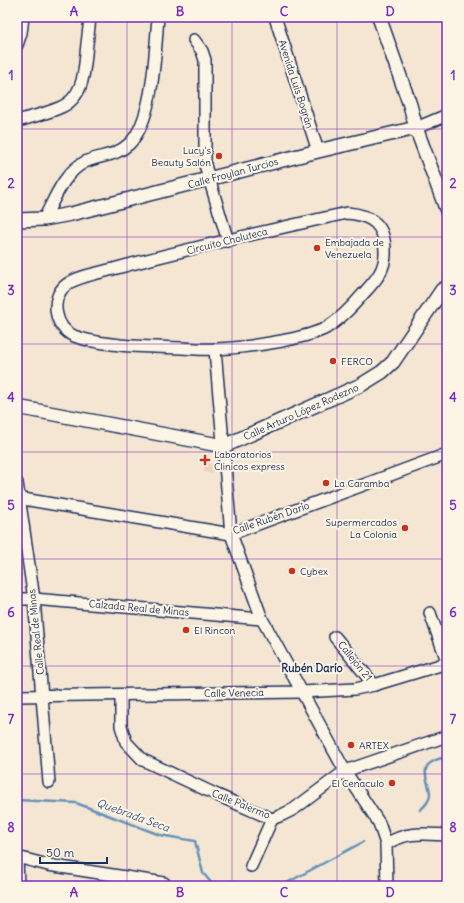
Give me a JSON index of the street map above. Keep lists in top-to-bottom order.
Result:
{
  "streets": {
    "street": [
      "Avenida Luis Bográn",
      "Calle Froylan Turcios",
      "Circuito Choluteca",
      "Calle Arturo López Rodezno",
      "Calle Rubén Darío",
      "Calzada Real de Minas",
      "Calle Real de Minas",
      "Callejón 21",
      "Calle Venecia",
      "Calle Palermo"
    ]
  },
  "crossings": [
    ["Avenida Luis Bográn", "Calle Froylan Turcios"],
    ["Calle Rubén Darío", "Calle Real de Minas"],
    ["Calzada Real de Minas", "Calle Real de Minas"],
    ["Calle Real de Minas", "Calle Venecia"],
    ["Callejón 21", "Calle Venecia"],
    ["Calle Venecia", "Calle Palermo"]
  ],
  "districts": ["Rubén Darío"],
  "water": ["Quebrada Seca"],
  "places": {
    "other": [
      "Lucy's Beauty Salón",
      "Embajada de Venezuela",
      "FERCO",
      "La Caramba",
      "Supermercados La Colonia",
      "Cybex",
      "El Rincon",
      "ARTEX",
      "El Cenaculo"
    ],
    "health": ["Laboratorios Clinicos express"]
  },
  "scale_bar": "50 m",
  "grid": {
    "columns": [
      "A",
      "B",
      "C",
      "D"
    ],
    "rows": [
      "1",
      "2",
      "3",
      "4",
      "5",
      "6",
      "7",
      "8"
    ]
  }
}
